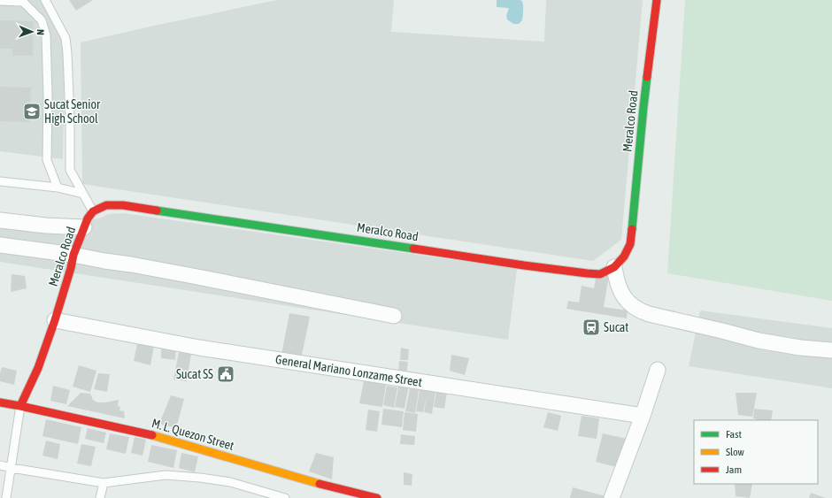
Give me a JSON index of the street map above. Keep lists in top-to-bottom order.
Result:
{
  "streets": {
    "main road": ["Meralco Road", "M. L. Quezon Street"],
    "street": ["General Mariano Lonzame Street"]
  },
  "crossings": [
    ["Meralco Road", "General Mariano Lonzame Street"],
    ["Meralco Road", "M. L. Quezon Street"]
  ],
  "places": {
    "school or university": ["Sucat Senior High School"],
    "station": ["Sucat"],
    "public building": ["Sucat SS"]
  },
  "legend": ["Fast", "Slow", "Jam"],
  "north": "right"
}
